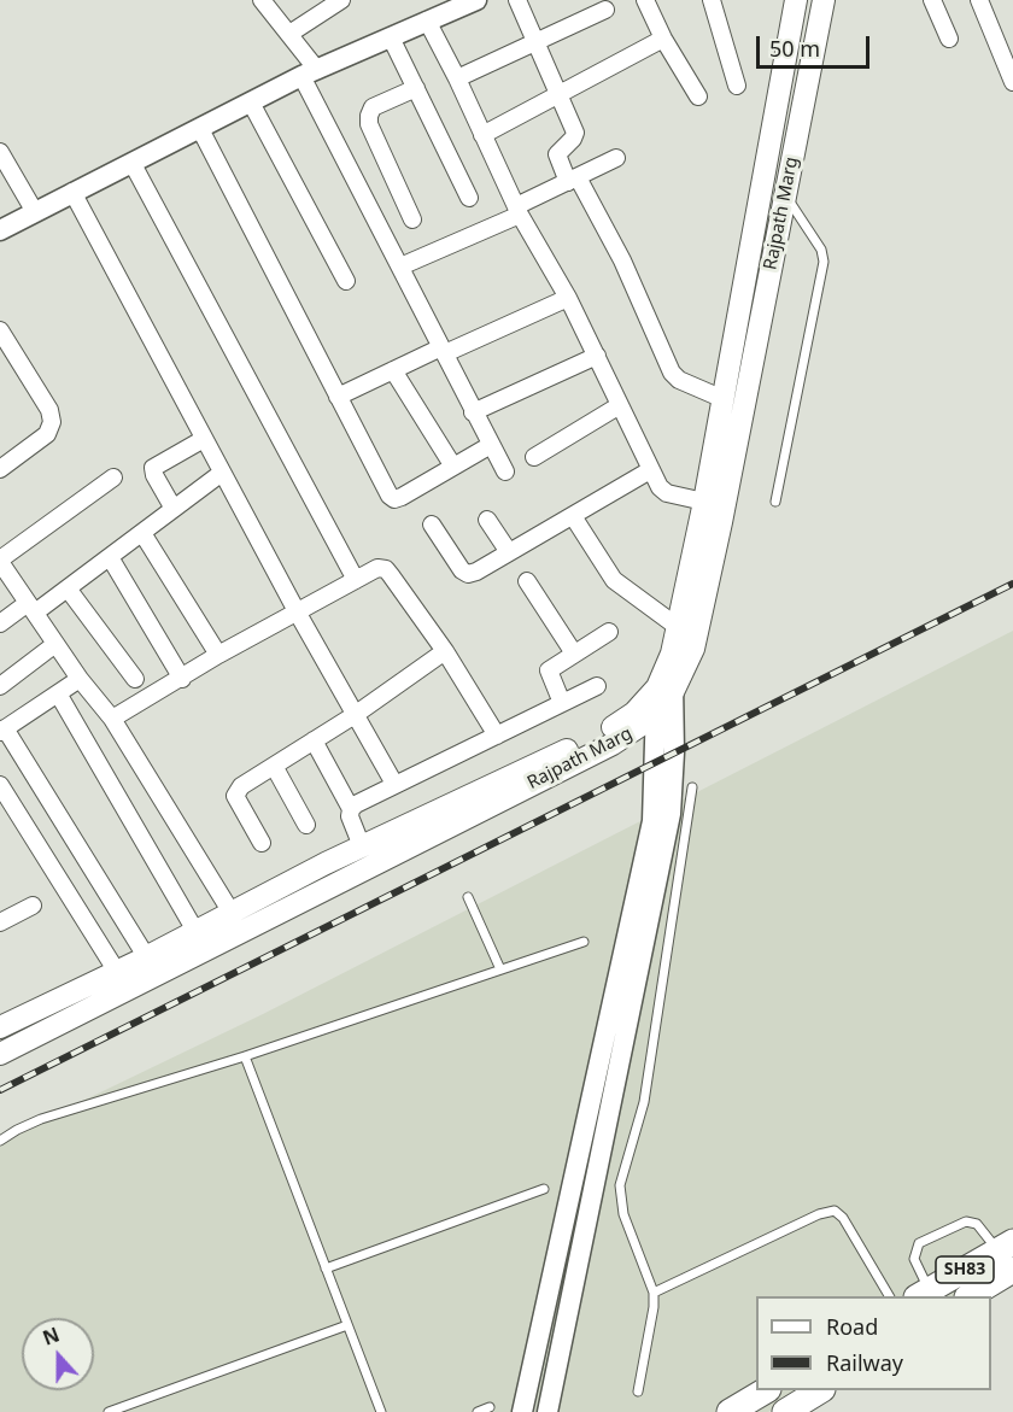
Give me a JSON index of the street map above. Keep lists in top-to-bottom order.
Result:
{
  "streets": {
    "main road": ["Rajpath Marg", "SH83"]
  },
  "legend": ["Road", "Railway"],
  "scale_bar": "50 m",
  "north": "top"
}
